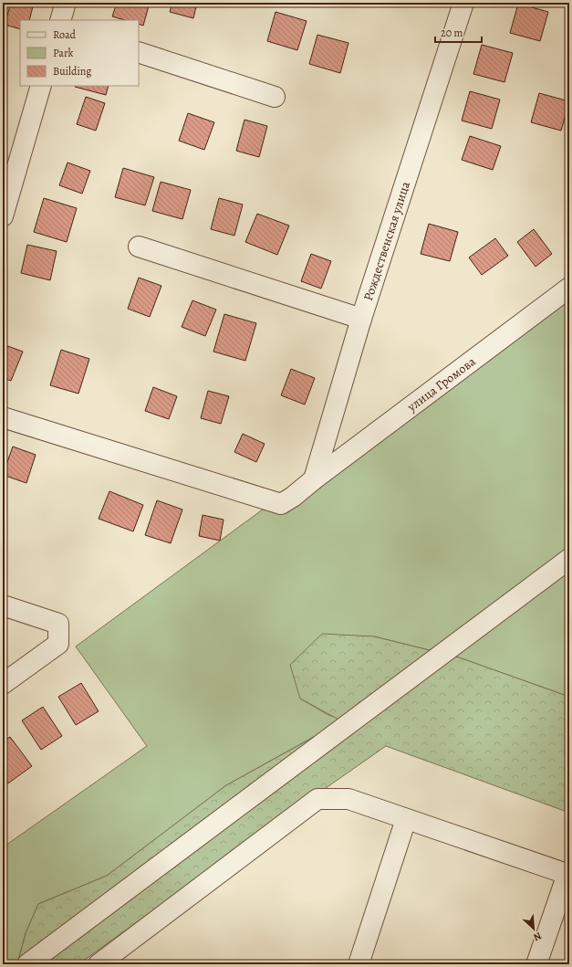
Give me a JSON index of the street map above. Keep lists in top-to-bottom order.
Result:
{
  "streets": {
    "street": ["Рождественская улица", "улица Громова"]
  },
  "crossings": [
    ["Рождественская улица", "улица Громова"]
  ],
  "legend": ["Road", "Park", "Building"],
  "scale_bar": "20 m",
  "north": "bottom right"
}
